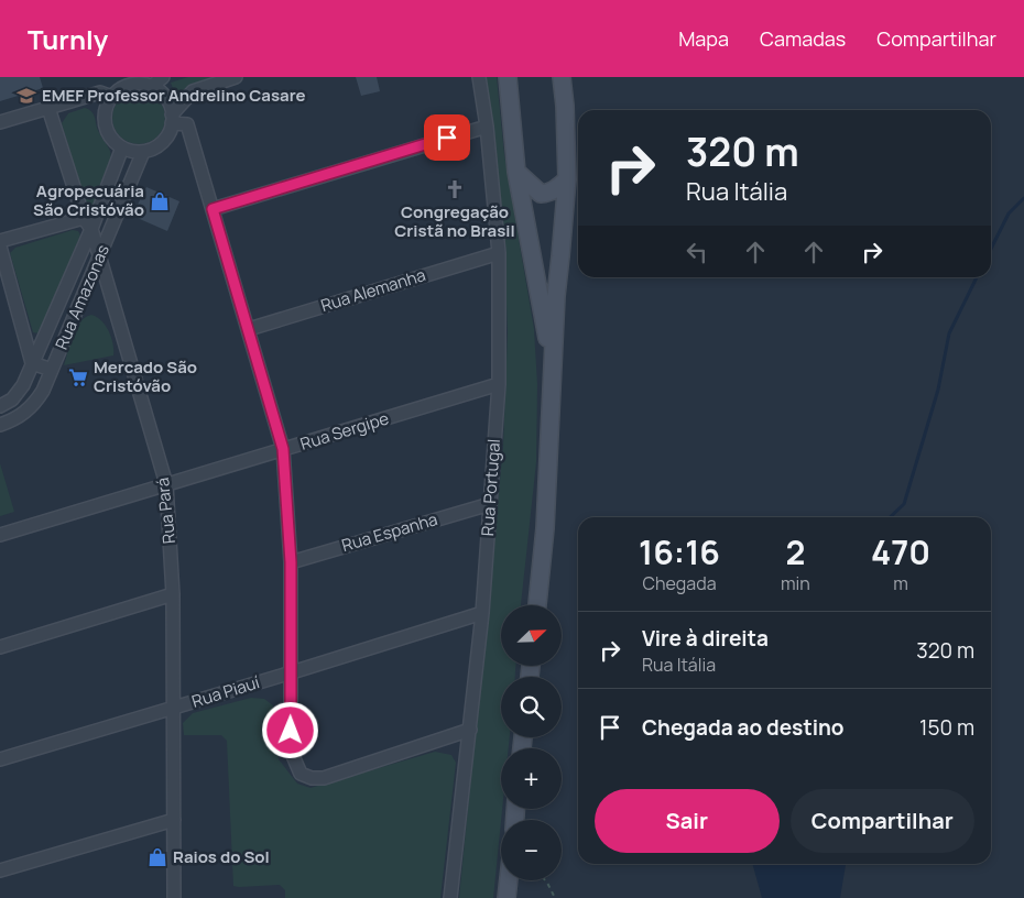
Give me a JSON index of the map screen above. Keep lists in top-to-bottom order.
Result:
{
  "streets": {
    "street": [
      "Rua Alemanha",
      "Rua Amazonas",
      "Rua Sergipe",
      "Rua Portugal",
      "Rua Pará",
      "Rua Espanha",
      "Rua Piauí"
    ]
  },
  "crossings": [
    ["Rua Alemanha", "Rua Portugal"],
    ["Rua Amazonas", "Rua Pará"],
    ["Rua Sergipe", "Rua Portugal"],
    ["Rua Sergipe", "Rua Pará"],
    ["Rua Portugal", "Rua Espanha"],
    ["Rua Portugal", "Rua Piauí"],
    ["Rua Pará", "Rua Piauí"]
  ],
  "places": {
    "school or university": ["EMEF Professor Andrelino Casare"],
    "church": ["Congregação Cristã no Brasil"],
    "shop": ["Agropecuária São Cristóvão", "Raios do Sol"],
    "supermarket": ["Mercado São Cristóvão"]
  },
  "north": "top right",
  "page": {
    "header": "Turnly",
    "nav": ["Mapa", "Camadas", "Compartilhar"],
    "turn": ["320 m", "Rua Itália"],
    "eta": [
      "16:16",
      "Chegada",
      "2",
      "min",
      "470",
      "m"
    ],
    "map_buttons": ["+", "−"],
    "list": [
      {
        "name": "Vire à direita",
        "note": "Rua Itália",
        "value": "320 m"
      },
      {
        "name": "Chegada ao destino",
        "value": "150 m"
      }
    ],
    "buttons": ["Sair", "Compartilhar"]
  }
}
